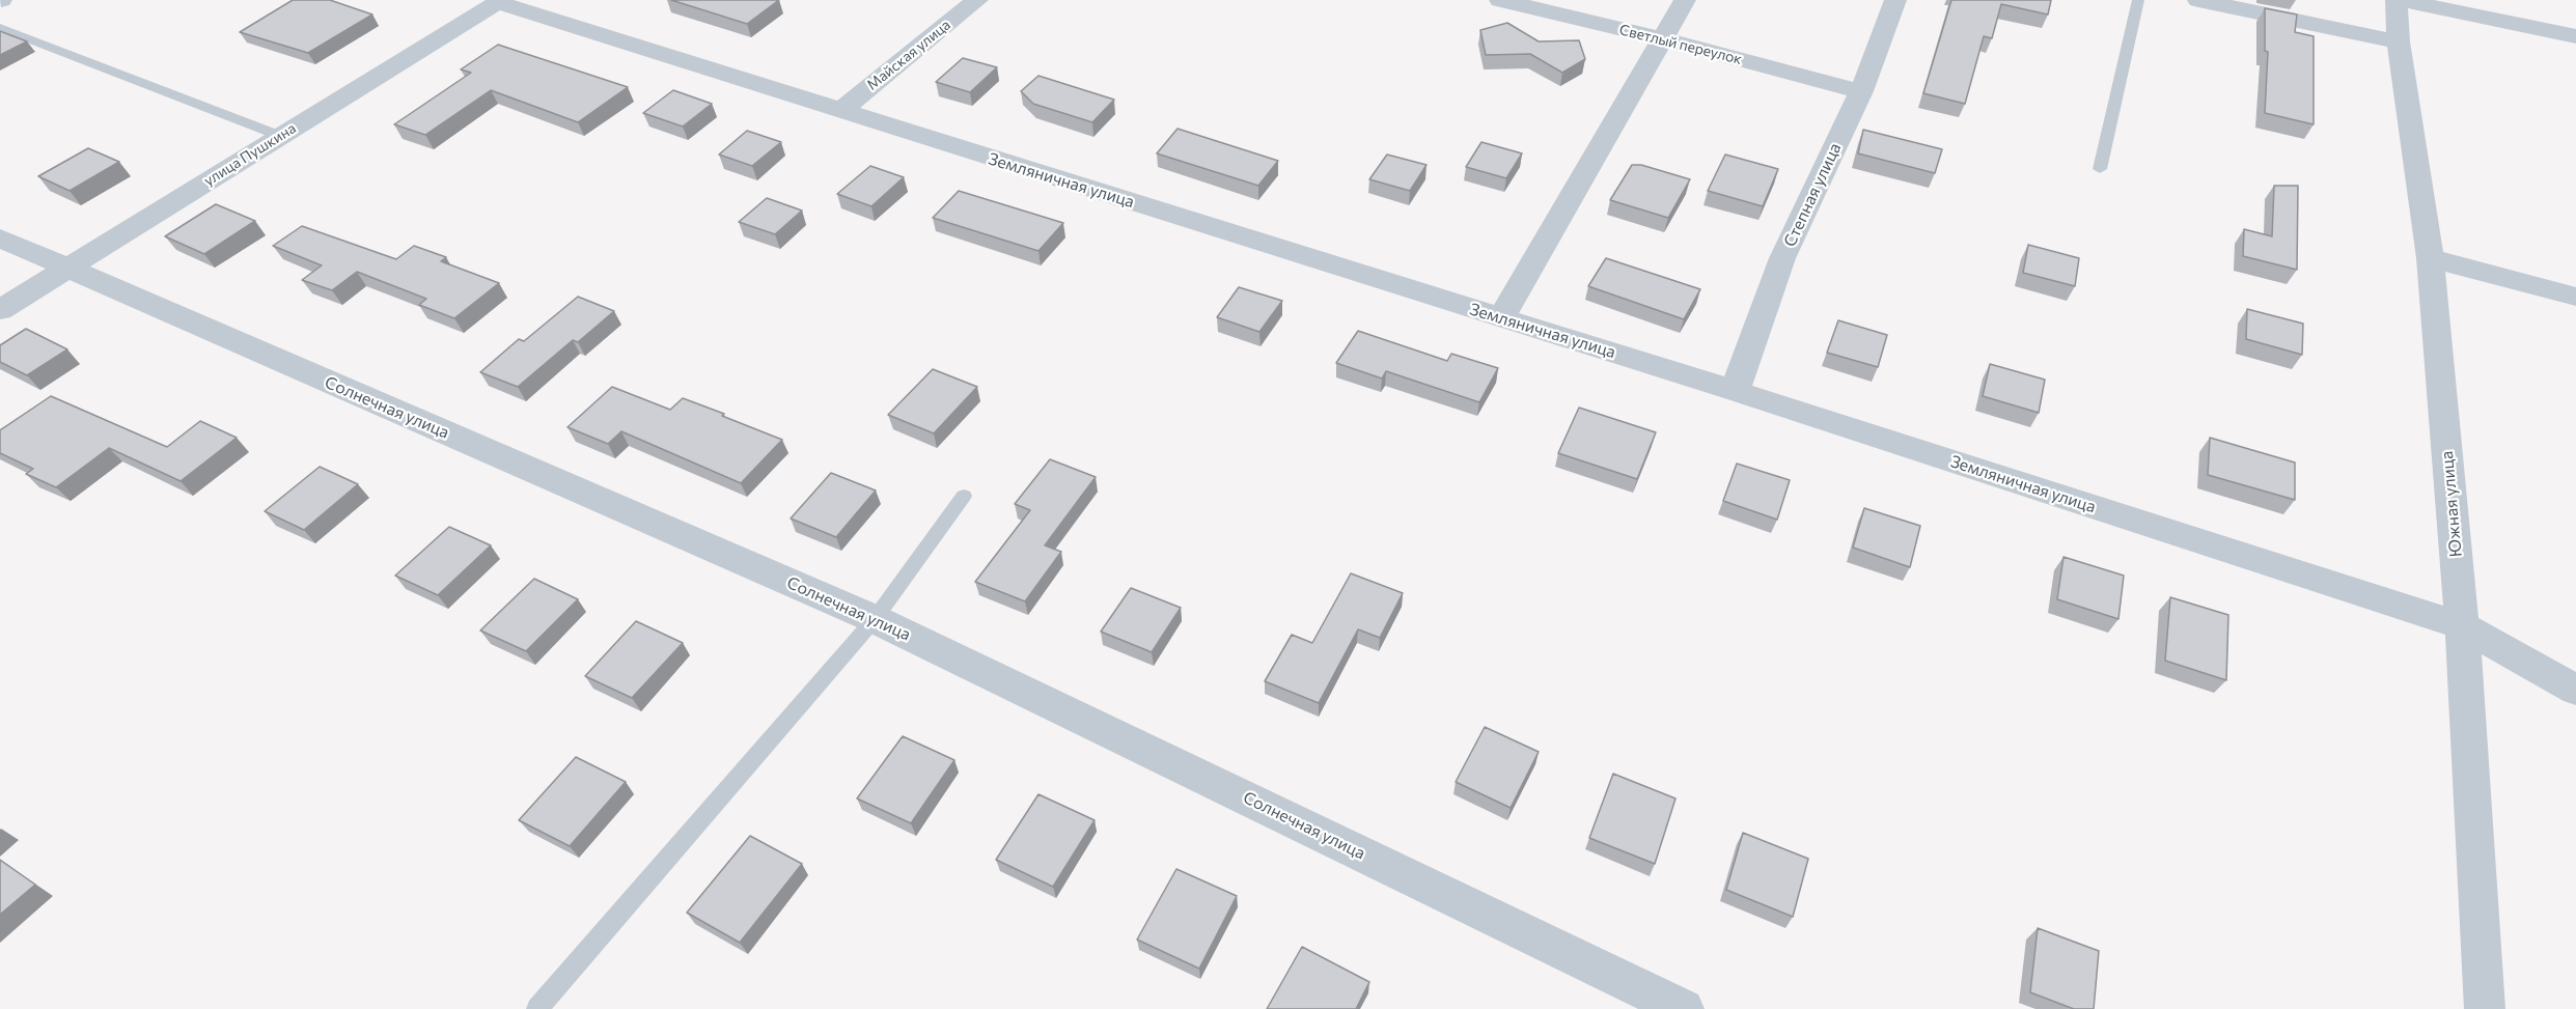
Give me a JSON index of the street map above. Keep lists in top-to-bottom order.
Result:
{
  "streets": {
    "street": [
      "Светлый переулок",
      "Майская улица",
      "улица Пушкина",
      "Земляничная улица",
      "Степная улица",
      "Солнечная улица",
      "Южная улица"
    ]
  },
  "crossings": [
    ["Светлый переулок", "Степная улица"],
    ["Майская улица", "Земляничная улица"],
    ["улица Пушкина", "Земляничная улица"],
    ["улица Пушкина", "Солнечная улица"],
    ["Земляничная улица", "Степная улица"],
    ["Земляничная улица", "Южная улица"]
  ]
}
